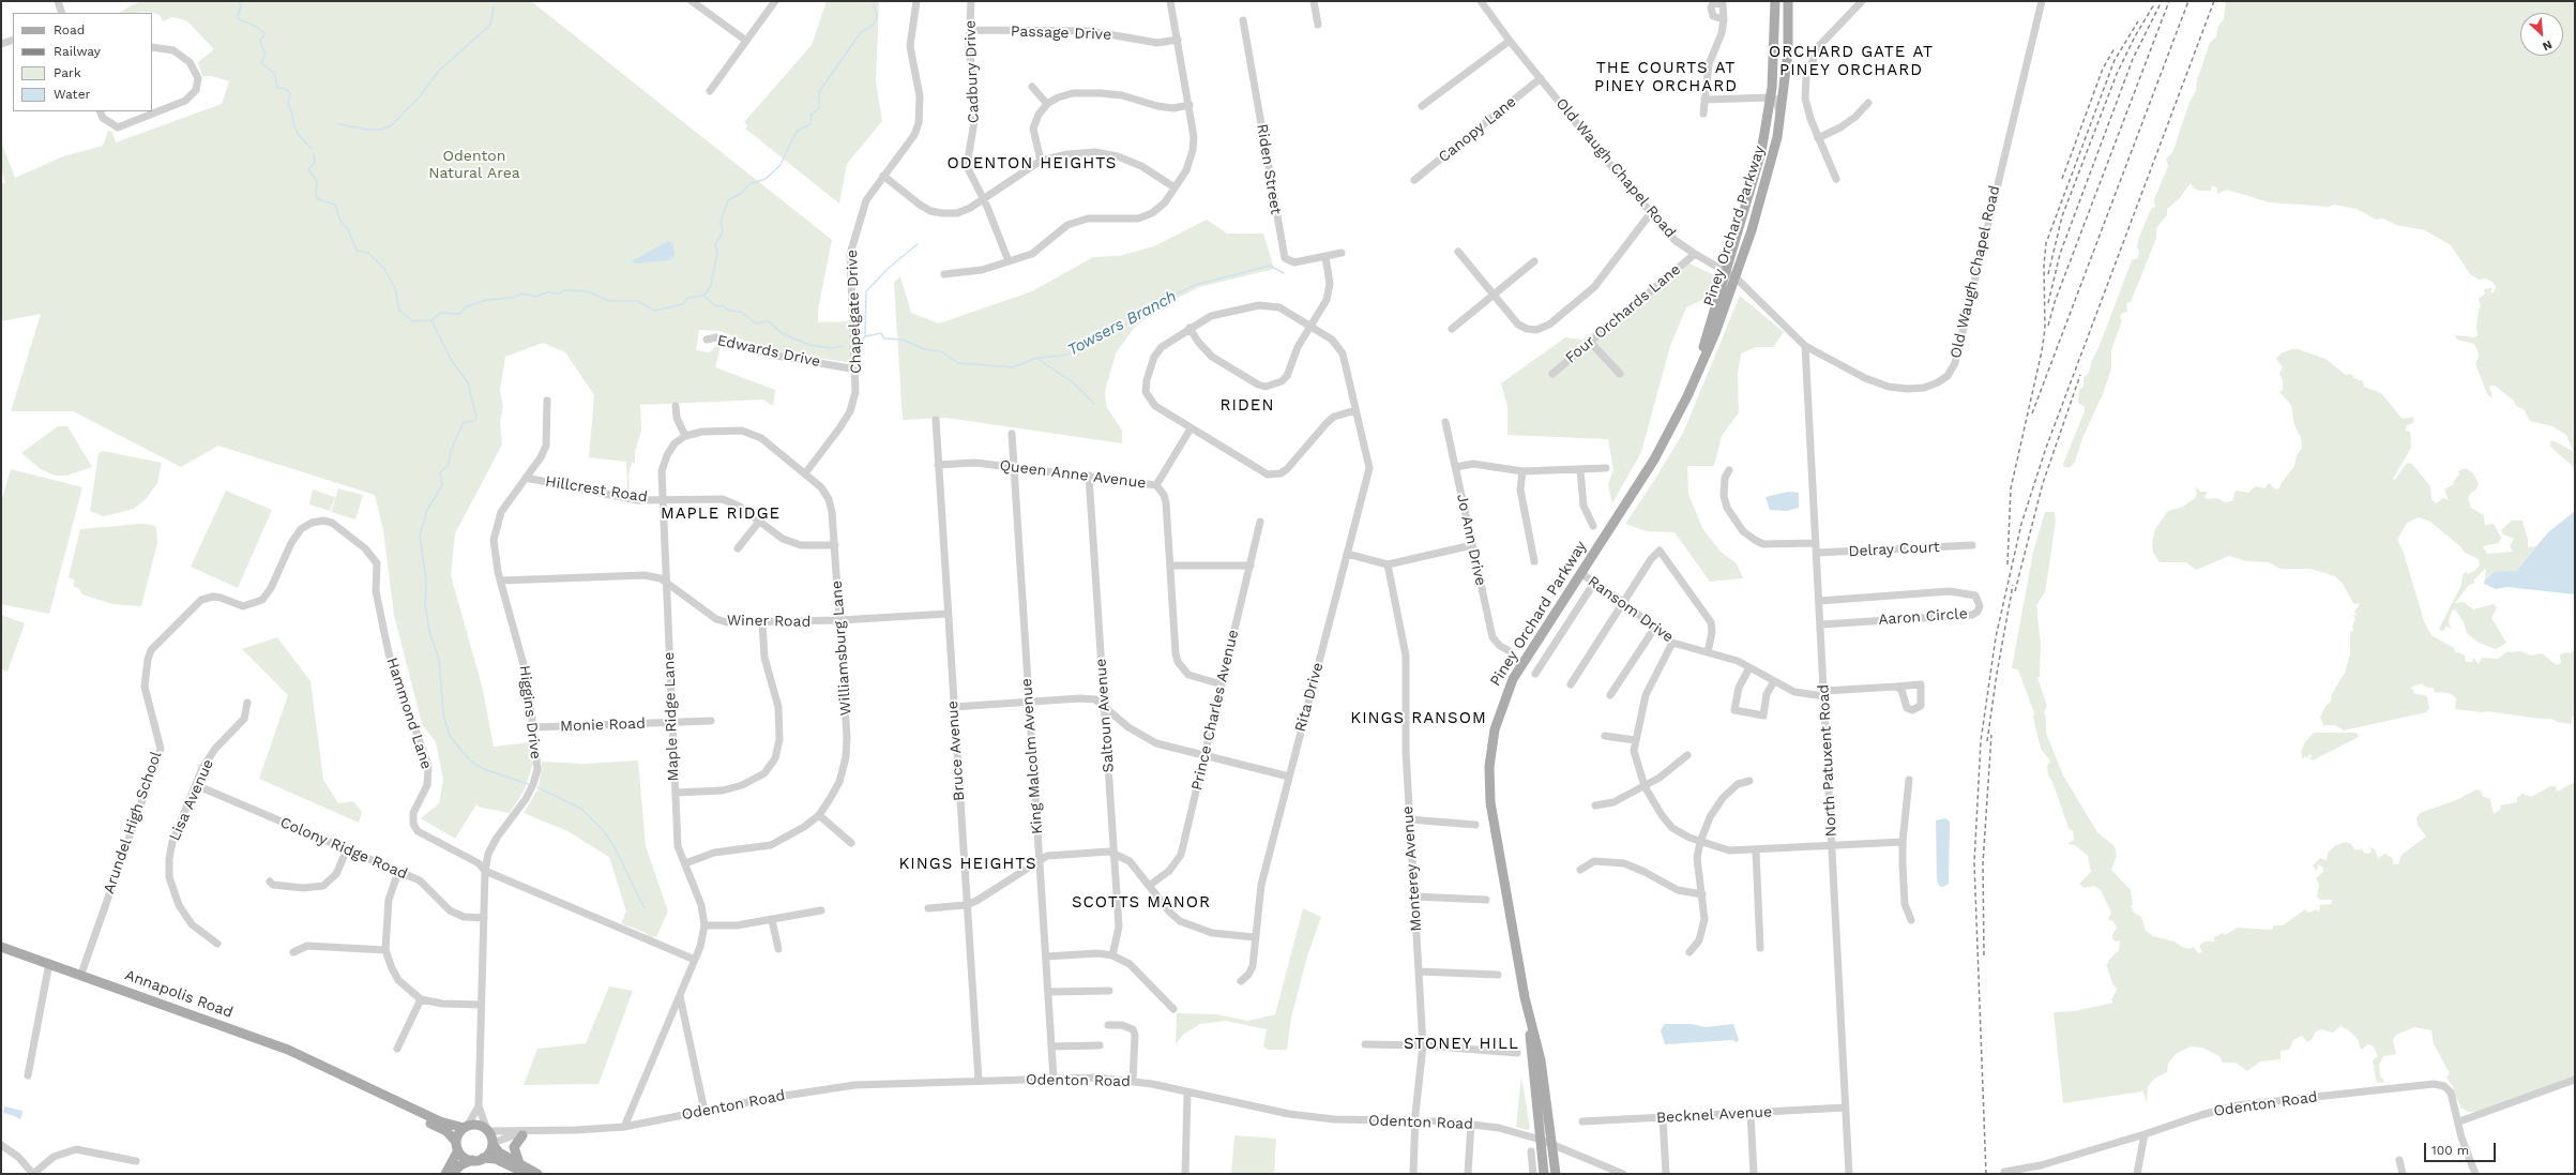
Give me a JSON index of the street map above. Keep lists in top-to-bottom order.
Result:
{
  "streets": {
    "main road": ["Piney Orchard Parkway", "Annapolis Road"],
    "street": [
      "Passage Drive",
      "Cadbury Drive",
      "Canopy Lane",
      "Old Waugh Chapel Road",
      "Riden Street",
      "Chapelgate Drive",
      "Four Orchards Lane",
      "Edwards Drive",
      "Queen Anne Avenue",
      "Hillcrest Road",
      "Jo Ann Drive",
      "Delray Court",
      "Ransom Drive",
      "Aaron Circle",
      "Winer Road",
      "Williamsburg Lane",
      "Rita Drive",
      "Prince Charles Avenue",
      "Higgins Drive",
      "Hammond Lane",
      "Saltoun Avenue",
      "Maple Ridge Lane",
      "Monie Road",
      "Bruce Avenue",
      "King Malcolm Avenue",
      "North Patuxent Road",
      "Lisa Avenue",
      "Arundel High School",
      "Colony Ridge Road",
      "Monterey Avenue",
      "Odenton Road",
      "Becknel Avenue"
    ]
  },
  "crossings": [
    ["Passage Drive", "Cadbury Drive"],
    ["Canopy Lane", "Old Waugh Chapel Road"],
    ["Old Waugh Chapel Road", "Piney Orchard Parkway"],
    ["Old Waugh Chapel Road", "Four Orchards Lane"],
    ["Old Waugh Chapel Road", "North Patuxent Road"],
    ["Piney Orchard Parkway", "Ransom Drive"],
    ["Piney Orchard Parkway", "Odenton Road"],
    ["Chapelgate Drive", "Edwards Drive"],
    ["Chapelgate Drive", "Williamsburg Lane"],
    ["Queen Anne Avenue", "Prince Charles Avenue"],
    ["Queen Anne Avenue", "Saltoun Avenue"],
    ["Queen Anne Avenue", "Bruce Avenue"],
    ["Queen Anne Avenue", "King Malcolm Avenue"],
    ["Hillcrest Road", "Williamsburg Lane"],
    ["Hillcrest Road", "Higgins Drive"],
    ["Hillcrest Road", "Maple Ridge Lane"],
    ["Delray Court", "North Patuxent Road"],
    ["Ransom Drive", "North Patuxent Road"],
    ["Aaron Circle", "North Patuxent Road"],
    ["Winer Road", "Williamsburg Lane"],
    ["Winer Road", "Higgins Drive"],
    ["Winer Road", "Maple Ridge Lane"],
    ["Winer Road", "Bruce Avenue"],
    ["Williamsburg Lane", "Maple Ridge Lane"],
    ["Higgins Drive", "Hammond Lane"],
    ["Higgins Drive", "Monie Road"],
    ["Higgins Drive", "Colony Ridge Road"],
    ["Higgins Drive", "Annapolis Road"],
    ["Higgins Drive", "Odenton Road"],
    ["Hammond Lane", "Maple Ridge Lane"],
    ["Hammond Lane", "Arundel High School"],
    ["Maple Ridge Lane", "Monie Road"],
    ["Maple Ridge Lane", "Odenton Road"],
    ["Bruce Avenue", "Odenton Road"],
    ["King Malcolm Avenue", "Odenton Road"],
    ["North Patuxent Road", "Becknel Avenue"],
    ["Lisa Avenue", "Colony Ridge Road"],
    ["Arundel High School", "Annapolis Road"],
    ["Monterey Avenue", "Odenton Road"],
    ["Annapolis Road", "Odenton Road"]
  ],
  "districts": [
    "ORCHARD GATE AT PINEY ORCHARD",
    "THE COURTS AT PINEY ORCHARD",
    "ODENTON HEIGHTS",
    "RIDEN",
    "MAPLE RIDGE",
    "KINGS RANSOM",
    "KINGS HEIGHTS",
    "SCOTTS MANOR",
    "STONEY HILL"
  ],
  "water": ["Towsers Branch"],
  "parks": ["Odenton Natural Area"],
  "legend": [
    "Road",
    "Railway",
    "Park",
    "Water"
  ],
  "scale_bar": "100 m",
  "north": "bottom right"
}
